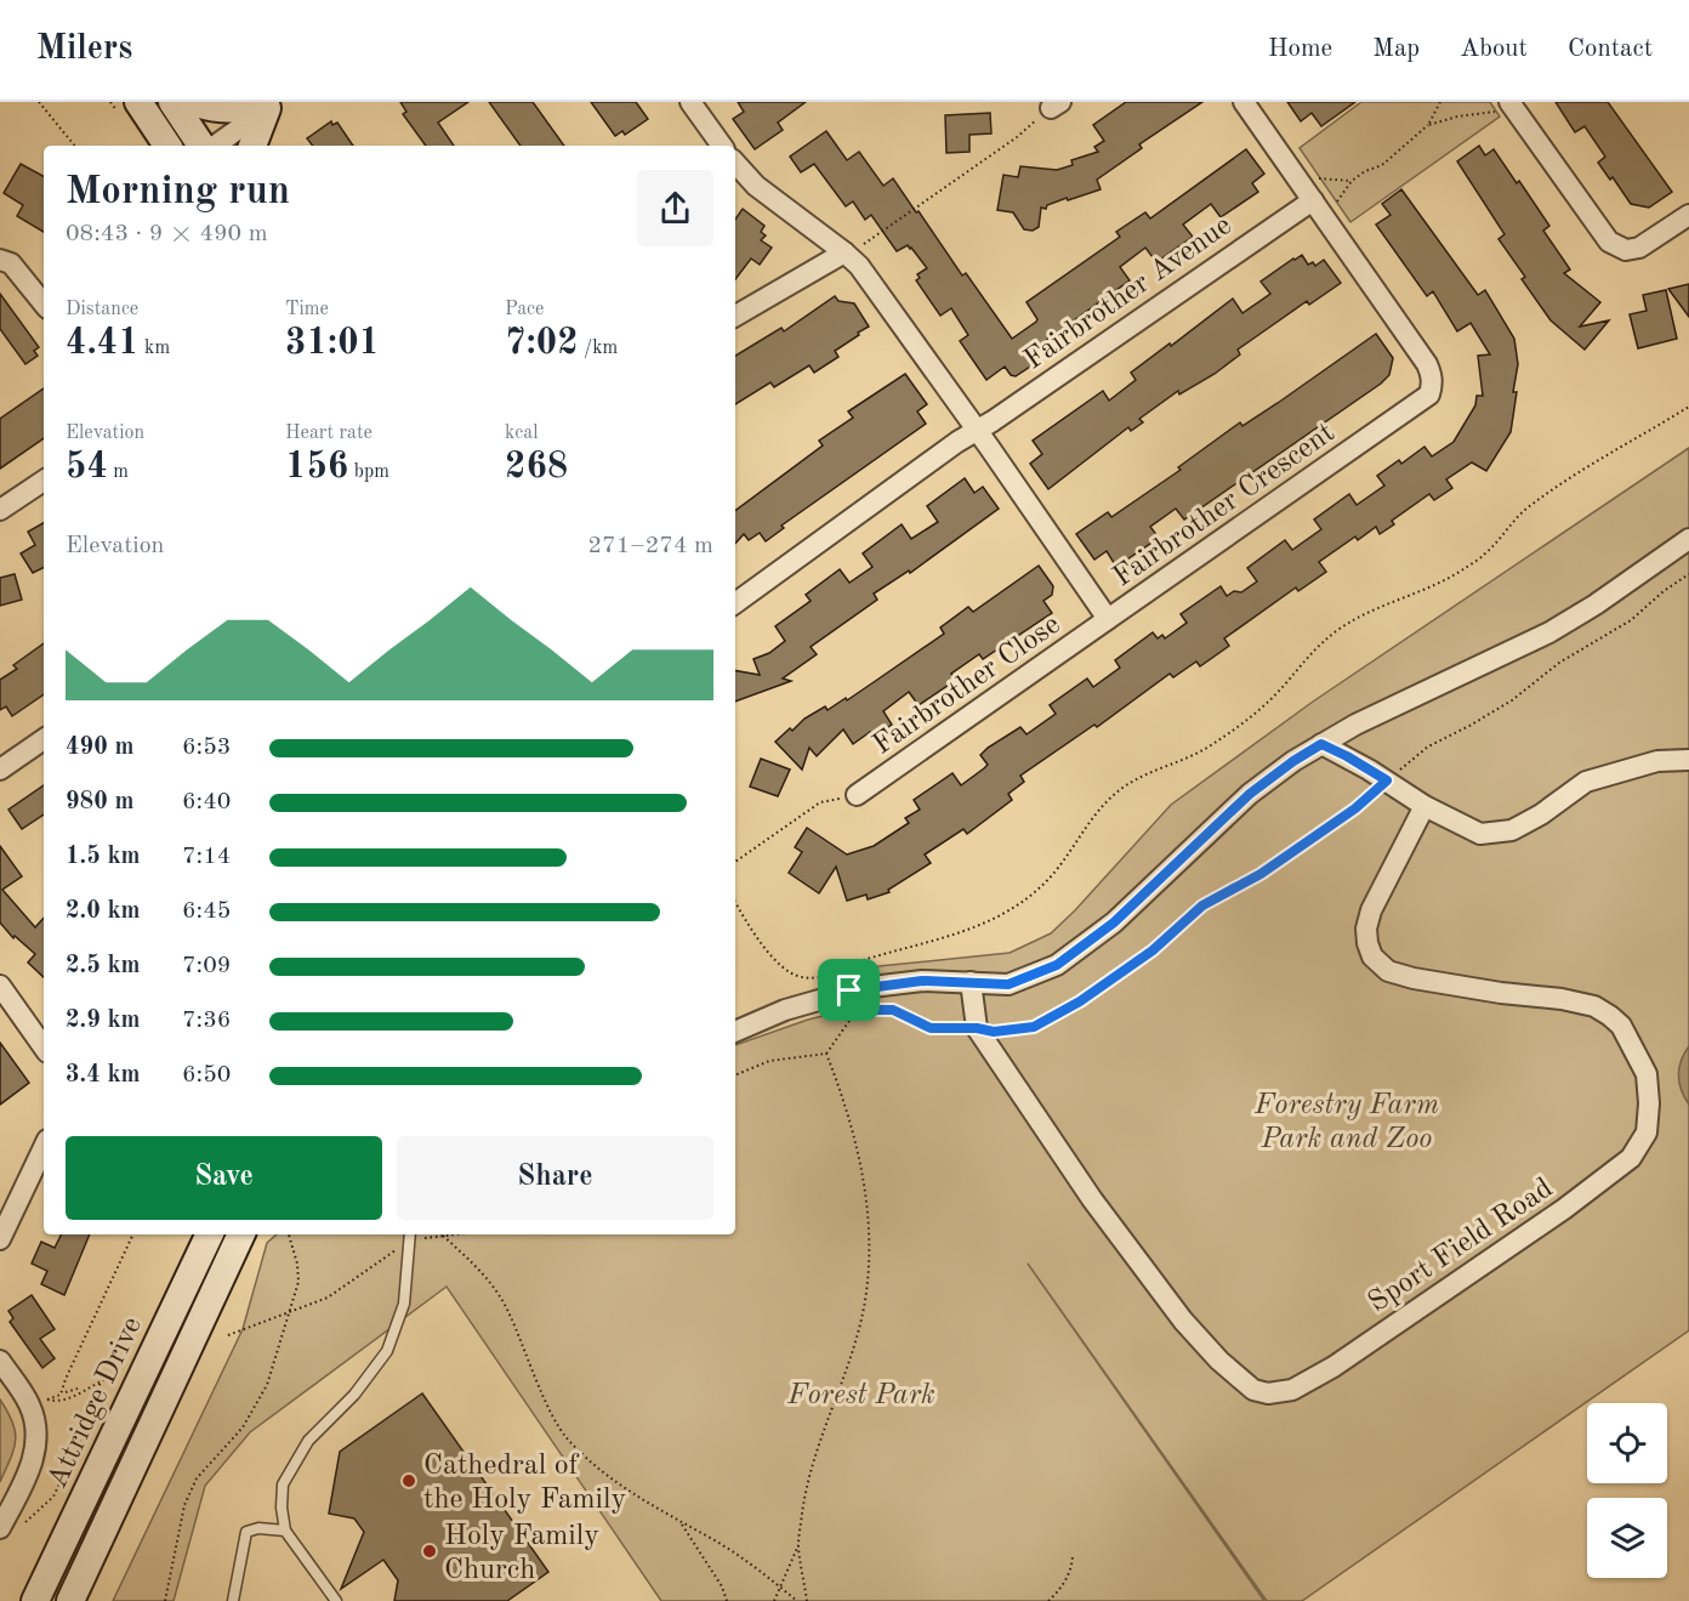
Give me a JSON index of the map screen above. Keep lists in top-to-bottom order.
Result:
{
  "streets": {
    "main road": ["Attridge Drive"],
    "street": [
      "Fairbrother Avenue",
      "Fairbrother Crescent",
      "Fairbrother Close",
      "Sport Field Road"
    ]
  },
  "crossings": [
    ["Fairbrother Avenue", "Fairbrother Crescent"],
    ["Fairbrother Crescent", "Fairbrother Close"]
  ],
  "parks": ["Forestry Farm Park and Zoo", "Forest Park"],
  "places": ["Cathedral of the Holy Family", "Holy Family Church"],
  "page": {
    "header": "Milers",
    "nav": [
      "Home",
      "Map",
      "About",
      "Contact"
    ],
    "heading": ["Morning run", "08:43 · 9 × 490 m"],
    "stats": [
      ["Distance", "4.41 km"],
      ["Time", "31:01"],
      ["Pace", "7:02 /km"],
      ["Elevation", "54 m"],
      ["Heart rate", "156 bpm"],
      ["kcal", "268"]
    ],
    "chart": ["Elevation", "271–274 m"],
    "list": [
      {
        "name": "490 m",
        "note": "6:53"
      },
      {
        "name": "980 m",
        "note": "6:40"
      },
      {
        "name": "1.5 km",
        "note": "7:14"
      },
      {
        "name": "2.0 km",
        "note": "6:45"
      },
      {
        "name": "2.5 km",
        "note": "7:09"
      },
      {
        "name": "2.9 km",
        "note": "7:36"
      },
      {
        "name": "3.4 km",
        "note": "6:50"
      }
    ],
    "buttons": ["Save", "Share"]
  }
}
